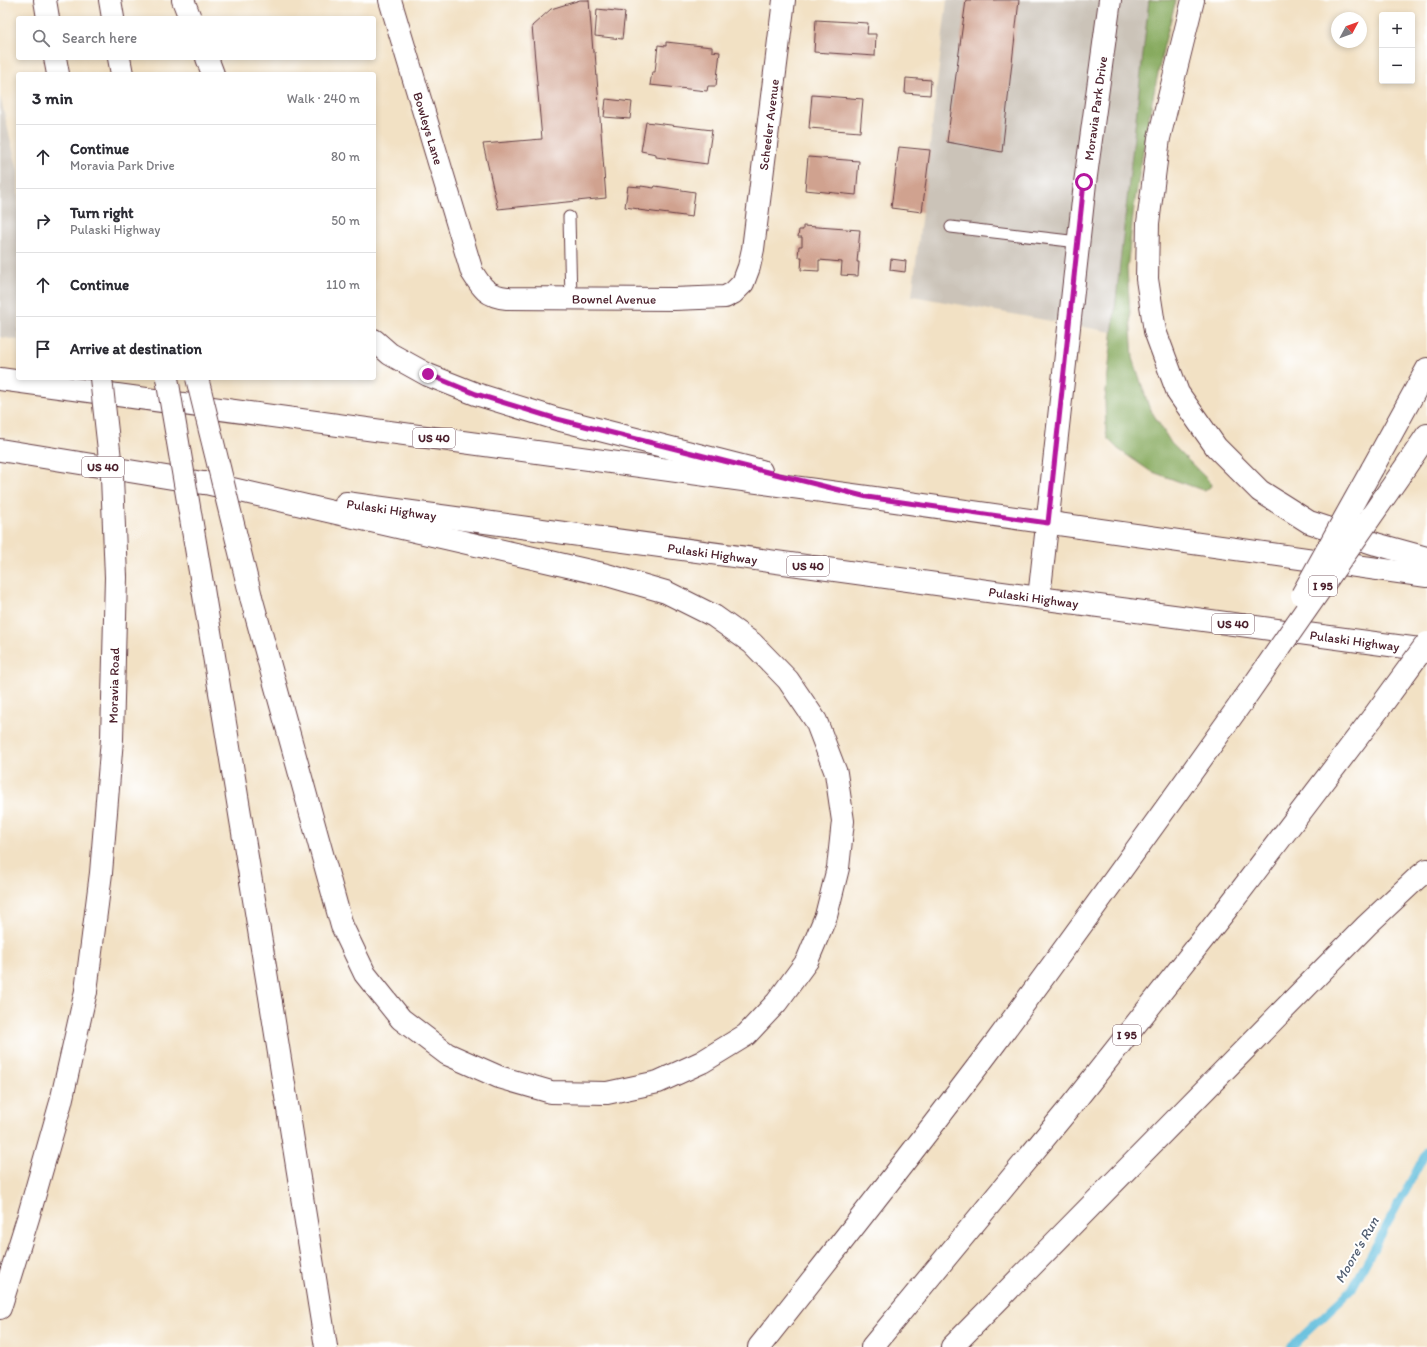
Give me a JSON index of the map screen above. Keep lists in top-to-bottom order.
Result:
{
  "streets": {
    "main road": [
      "Moravia Park Drive",
      "Scheeler Avenue",
      "Bowleys Lane",
      "Bownel Avenue",
      "US 40",
      "Pulaski Highway",
      "I 95",
      "Moravia Road"
    ]
  },
  "crossings": [
    ["Moravia Park Drive", "US 40"],
    ["Moravia Park Drive", "Pulaski Highway"],
    ["Scheeler Avenue", "Bownel Avenue"],
    ["Bowleys Lane", "Bownel Avenue"]
  ],
  "water": ["Moore's Run"],
  "north": "top right",
  "page": {
    "map_buttons": ["+", "−"],
    "search": "Search here",
    "heading": ["3 min", "Walk · 240 m"],
    "list": [
      ["Continue", "Moravia Park Drive", "80 m"],
      ["Turn right", "Pulaski Highway", "50 m"],
      ["Continue", "110 m"],
      "Arrive at destination"
    ]
  }
}
